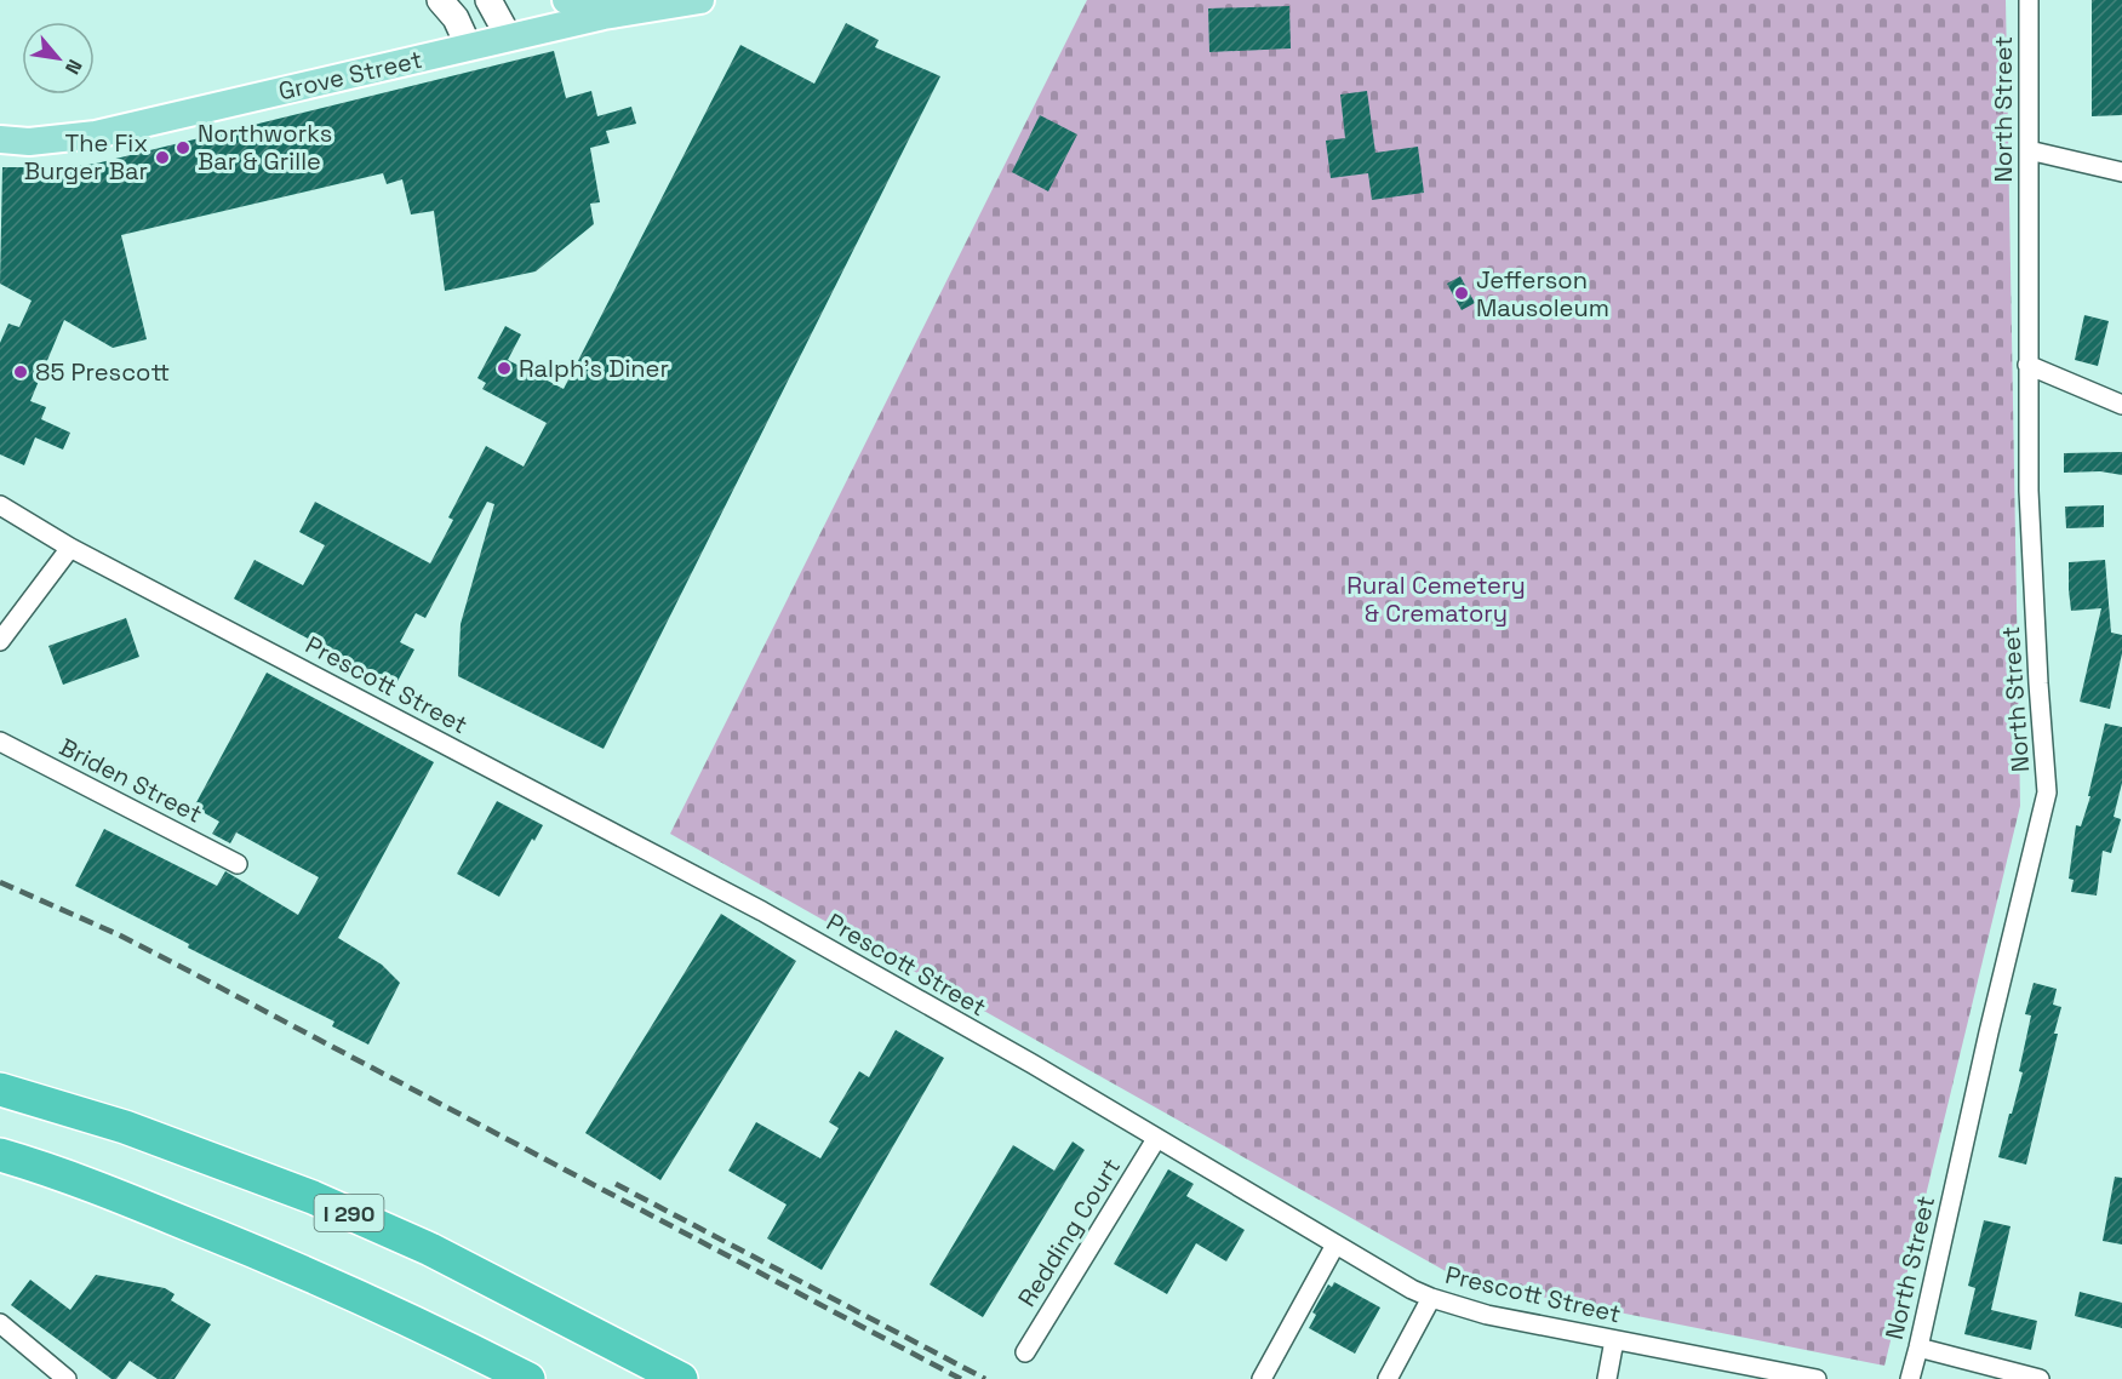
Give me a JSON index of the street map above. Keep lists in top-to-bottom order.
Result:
{
  "streets": {
    "highway": ["I 290"],
    "main road": ["Grove Street"],
    "street": [
      "North Street",
      "Prescott Street",
      "Briden Street",
      "Redding Court"
    ]
  },
  "crossings": [
    ["Prescott Street", "Redding Court"]
  ],
  "parks": ["Rural Cemetery & Crematory"],
  "places": [
    "Northworks Bar & Grille",
    "The Fix Burger Bar",
    "Jefferson Mausoleum",
    "Ralph's Diner",
    "85 Prescott"
  ],
  "north": "bottom right"
}
